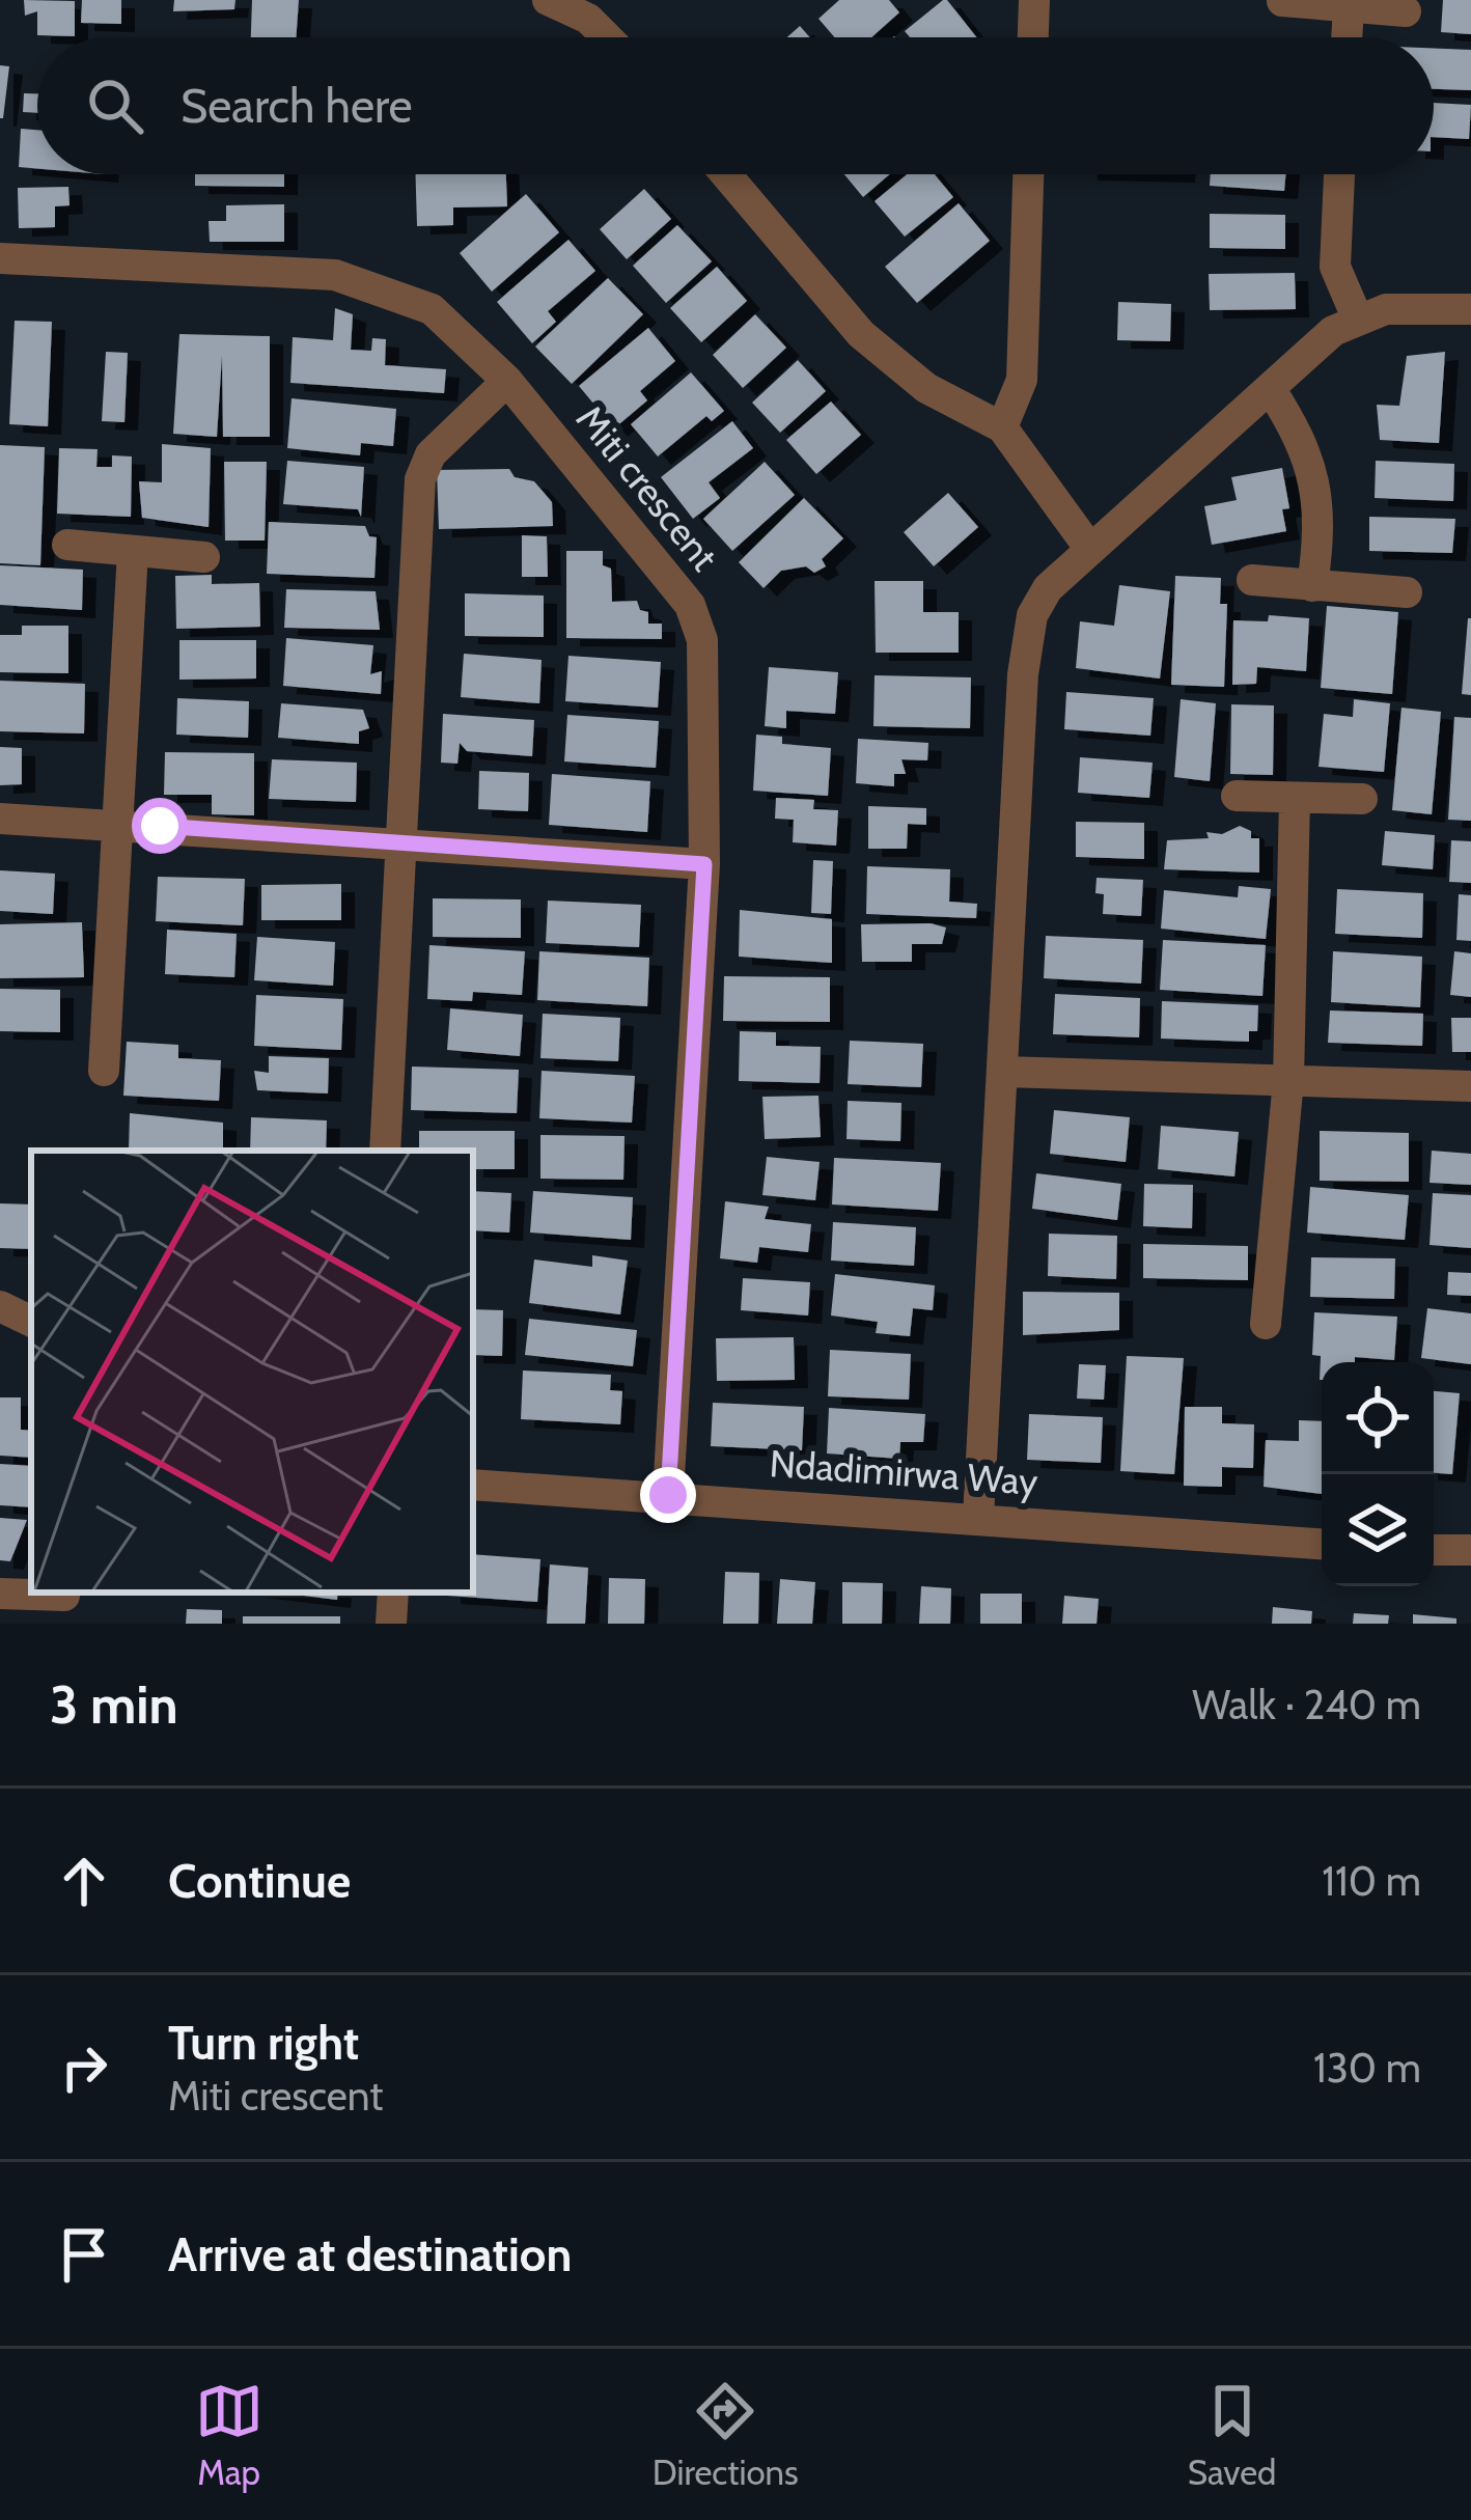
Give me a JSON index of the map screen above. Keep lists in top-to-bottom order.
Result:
{
  "streets": {
    "street": ["Miti crescent", "Ndadimirwa Way"]
  },
  "crossings": [
    ["Miti crescent", "Ndadimirwa Way"]
  ],
  "page": {
    "search": "Search here",
    "heading": ["3 min", "Walk · 240 m"],
    "list": [
      ["Continue", "110 m"],
      ["Turn right", "Miti crescent", "130 m"],
      "Arrive at destination"
    ],
    "nav": ["Map", "Directions", "Saved"]
  }
}
